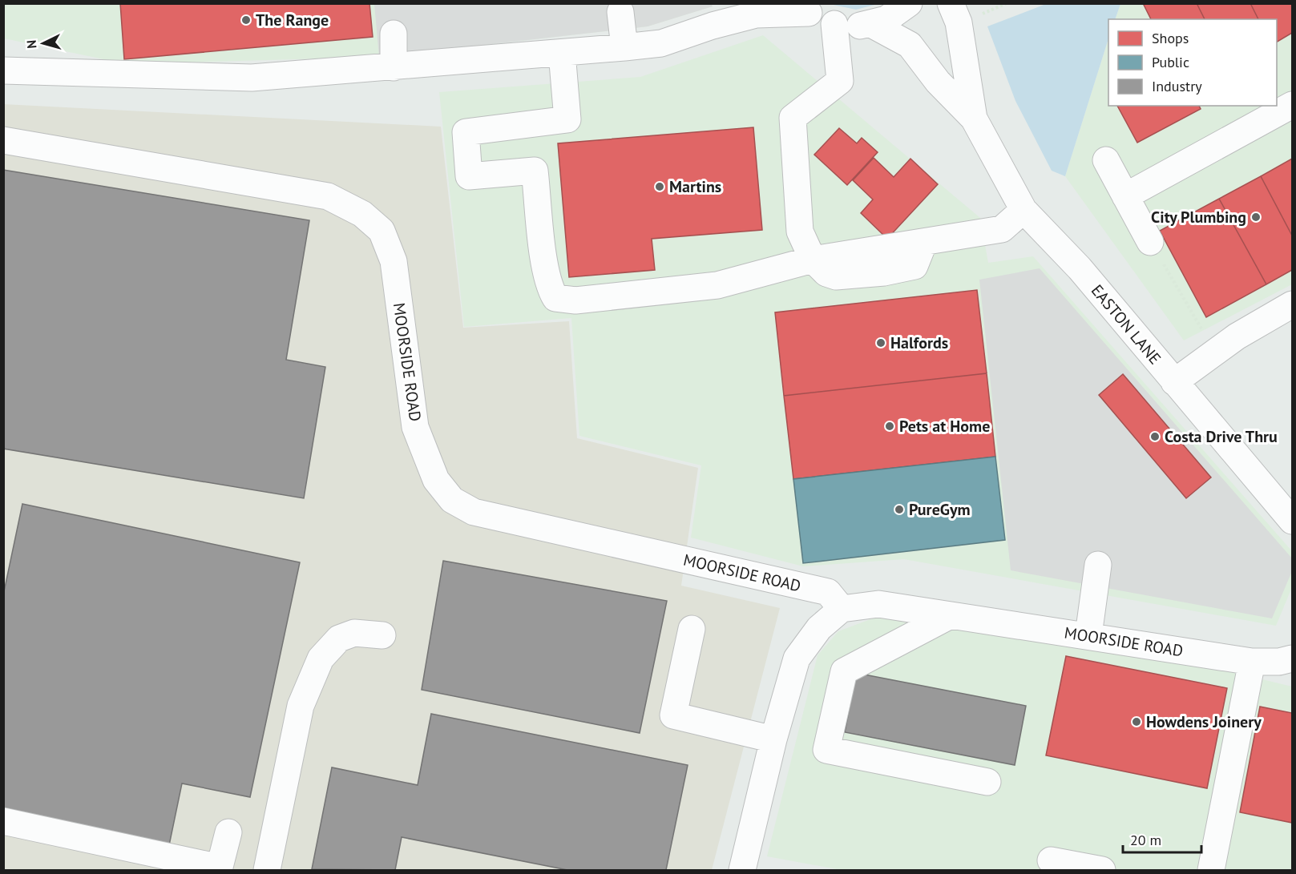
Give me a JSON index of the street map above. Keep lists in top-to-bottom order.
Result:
{
  "streets": {
    "street": ["EASTON LANE", "MOORSIDE ROAD"]
  },
  "places": [
    "The Range",
    "Martins",
    "City Plumbing",
    "Halfords",
    "Pets at Home",
    "Costa Drive Thru",
    "PureGym",
    "Howdens Joinery"
  ],
  "legend": ["Shops", "Public", "Industry"],
  "scale_bar": "20 m",
  "north": "left"
}
